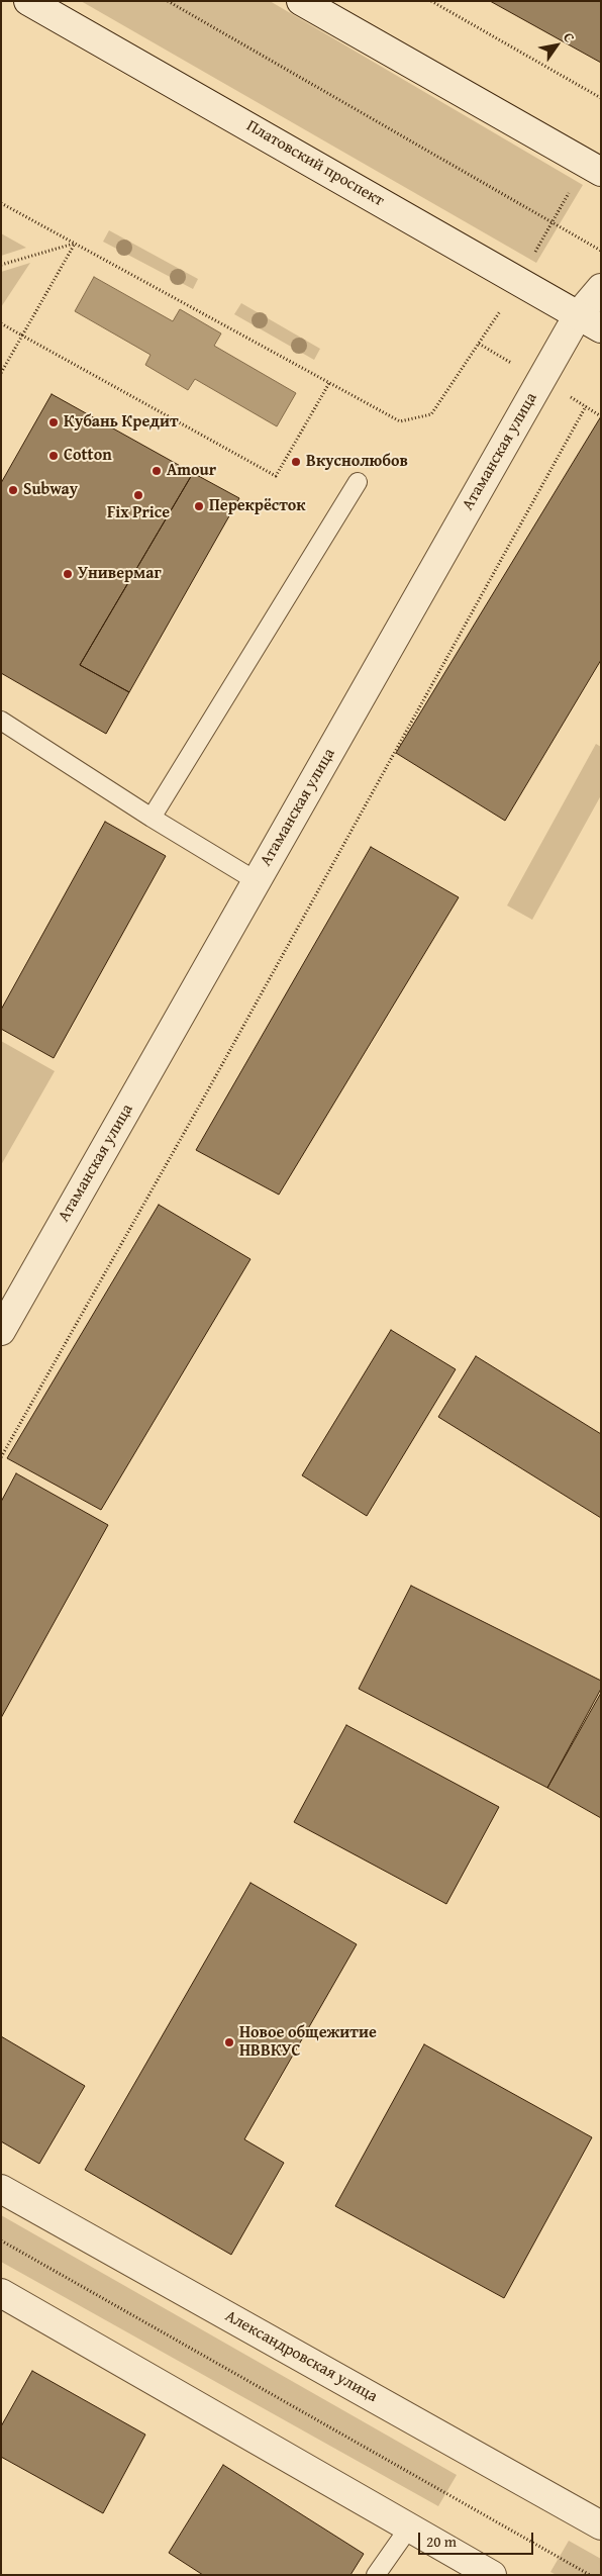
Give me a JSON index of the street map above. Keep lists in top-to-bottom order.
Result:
{
  "streets": {
    "street": ["Платовский проспект", "Атаманская улица", "Александровская улица"]
  },
  "crossings": [
    ["Платовский проспект", "Атаманская улица"]
  ],
  "places": [
    "Кубань Кредит",
    "Cotton",
    "Вкуснолюбов",
    "Amour",
    "Subway",
    "Fix Price",
    "Перекрёсток",
    "Универмаг",
    "Новое общежитие НВВКУС"
  ],
  "scale_bar": "20 m",
  "north": "top right"
}
